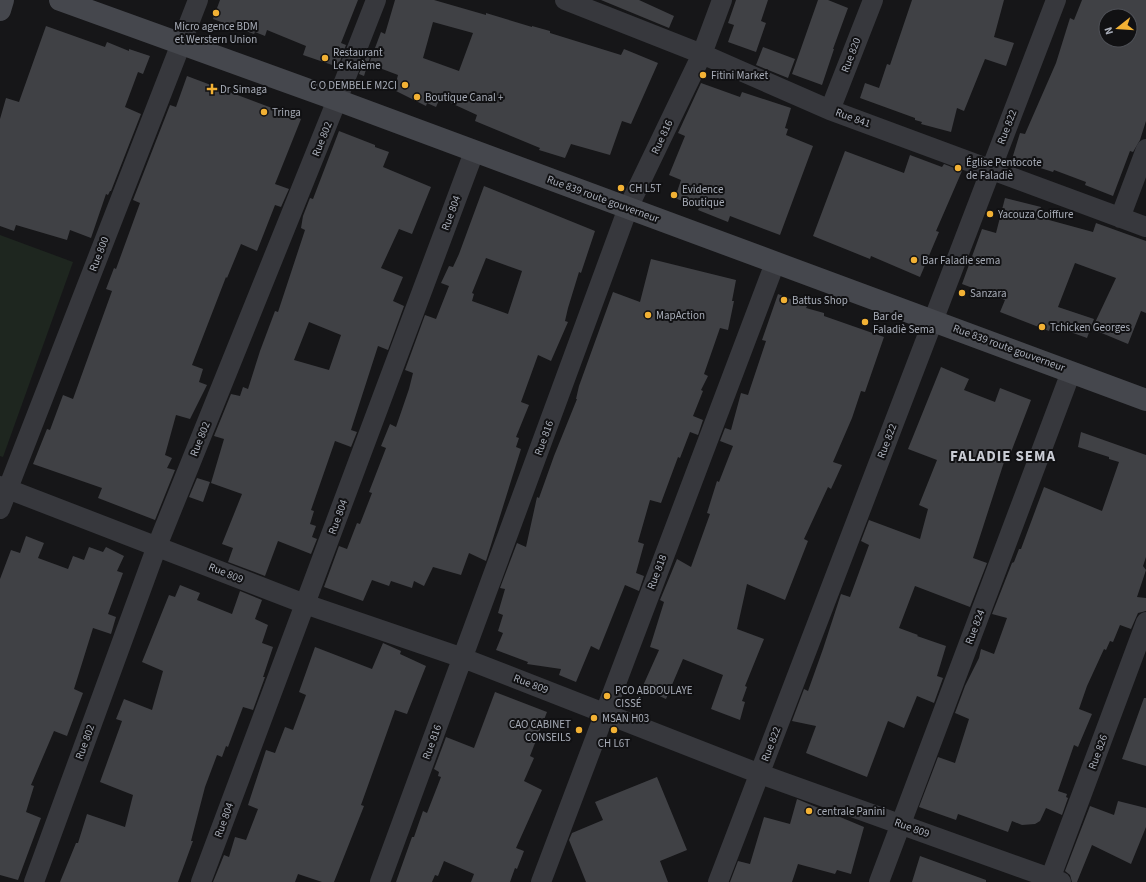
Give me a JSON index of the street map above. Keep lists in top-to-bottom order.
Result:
{
  "streets": {
    "street": [
      "Rue 820",
      "Rue 841",
      "Rue 822",
      "Rue 816",
      "Rue 802",
      "Rue 839 route gouverneur",
      "Rue 804",
      "Rue 800",
      "Rue 818",
      "Rue 809",
      "Rue 824",
      "Rue 826"
    ]
  },
  "crossings": [
    ["Rue 820", "Rue 841"],
    ["Rue 841", "Rue 822"],
    ["Rue 841", "Rue 816"],
    ["Rue 822", "Rue 839 route gouverneur"],
    ["Rue 822", "Rue 809"],
    ["Rue 816", "Rue 839 route gouverneur"],
    ["Rue 816", "Rue 809"],
    ["Rue 802", "Rue 839 route gouverneur"],
    ["Rue 802", "Rue 809"],
    ["Rue 839 route gouverneur", "Rue 804"],
    ["Rue 839 route gouverneur", "Rue 800"],
    ["Rue 839 route gouverneur", "Rue 818"],
    ["Rue 839 route gouverneur", "Rue 824"],
    ["Rue 804", "Rue 809"],
    ["Rue 800", "Rue 809"],
    ["Rue 818", "Rue 809"],
    ["Rue 809", "Rue 824"],
    ["Rue 809", "Rue 826"]
  ],
  "districts": ["FALADIE SEMA"],
  "places": {
    "other": [
      "Micro agence BDM et Werstern Union",
      "Restaurant Le Kalème",
      "Fitini Market",
      "C O DEMBELE M2CI",
      "Boutique Canal +",
      "Tringa",
      "Église Pentocote de Faladiè",
      "CH L5T",
      "Evidence Boutique",
      "Yacouza Coiffure",
      "Bar Faladie sema",
      "Sanzara",
      "Battus Shop",
      "MapAction",
      "Bar de Faladiè Sema",
      "Tchicken Georges",
      "PCO ABDOULAYE CISSÉ",
      "MSAN H03",
      "CAO CABINET CONSEILS",
      "CH L6T",
      "centrale Panini"
    ],
    "health": ["Dr Simaga"]
  },
  "north": "left"
}
